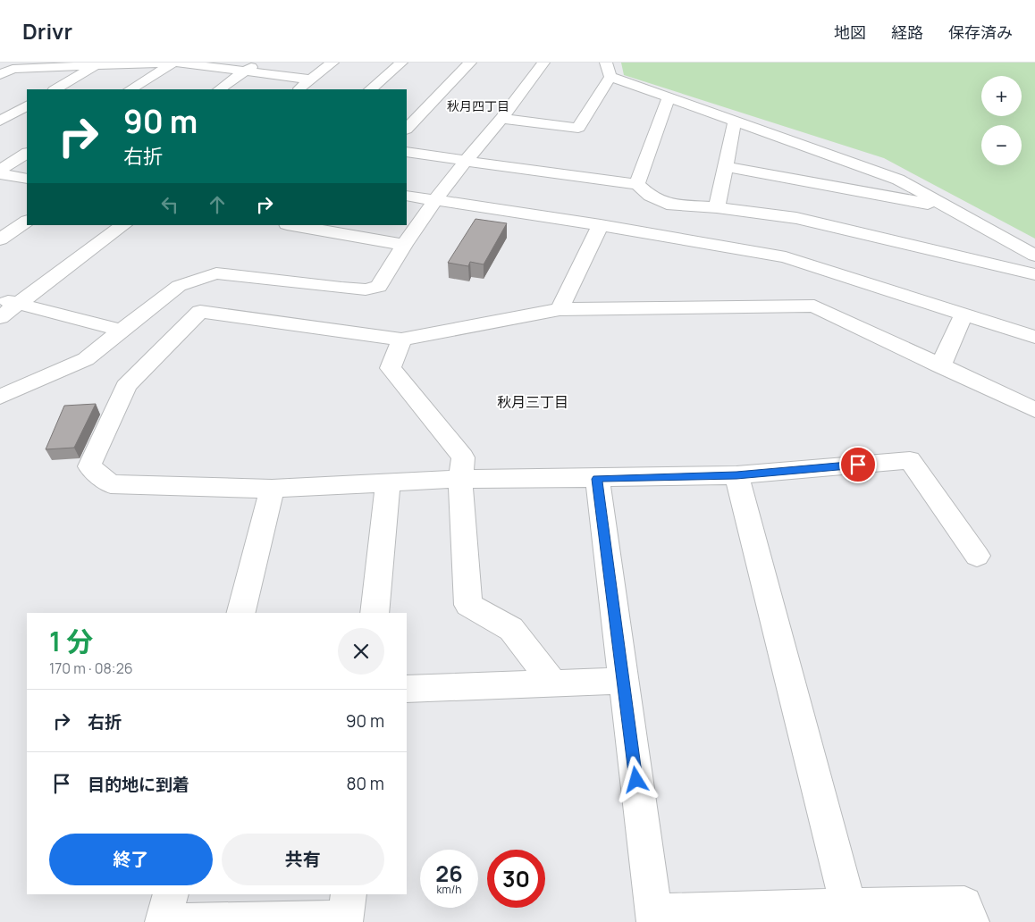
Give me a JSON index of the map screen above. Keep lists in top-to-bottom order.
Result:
{
  "districts": ["秋月四丁目", "秋月三丁目"],
  "page": {
    "header": "Drivr",
    "nav": ["地図", "経路", "保存済み"],
    "map_buttons": ["+", "−"],
    "turn": ["90 m", "右折"],
    "heading": ["1 分", "170 m · 08:26"],
    "list": [
      {
        "name": "右折",
        "value": "90 m"
      },
      {
        "name": "目的地に到着",
        "value": "80 m"
      }
    ],
    "buttons": ["終了", "共有"],
    "speed": "26 km/h",
    "limit": "30"
  }
}
